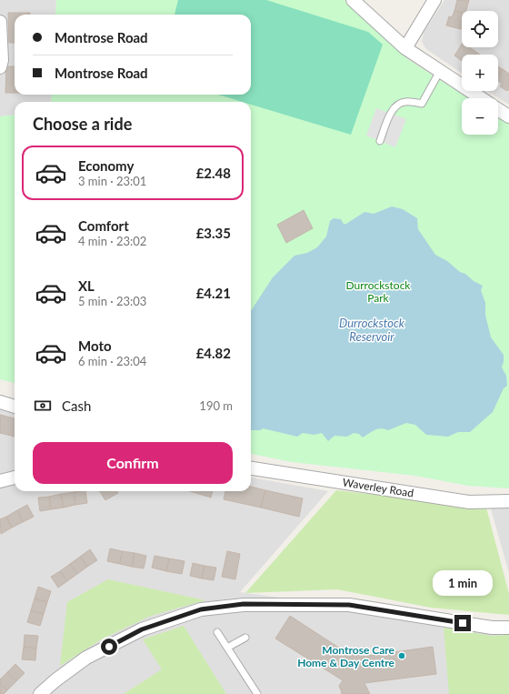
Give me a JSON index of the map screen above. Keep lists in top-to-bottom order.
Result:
{
  "streets": {
    "street": ["Waverley Road"]
  },
  "water": ["Durrockstock Reservoir"],
  "parks": ["Durrockstock Park"],
  "places": ["Montrose Care Home & Day Centre"],
  "page": {
    "map_buttons": ["+", "−"],
    "banner": ["Montrose Road", "Montrose Road"],
    "heading": "Choose a ride",
    "list": [
      {
        "name": "Economy",
        "note": "3 min · 23:01",
        "value": "£2.48"
      },
      {
        "name": "Comfort",
        "note": "4 min · 23:02",
        "value": "£3.35"
      },
      {
        "name": "XL",
        "note": "5 min · 23:03",
        "value": "£4.21"
      },
      {
        "name": "Moto",
        "note": "6 min · 23:04",
        "value": "£4.82"
      }
    ],
    "pay": ["Cash", "190 m"],
    "buttons": "Confirm",
    "bubble": "1 min"
  }
}
